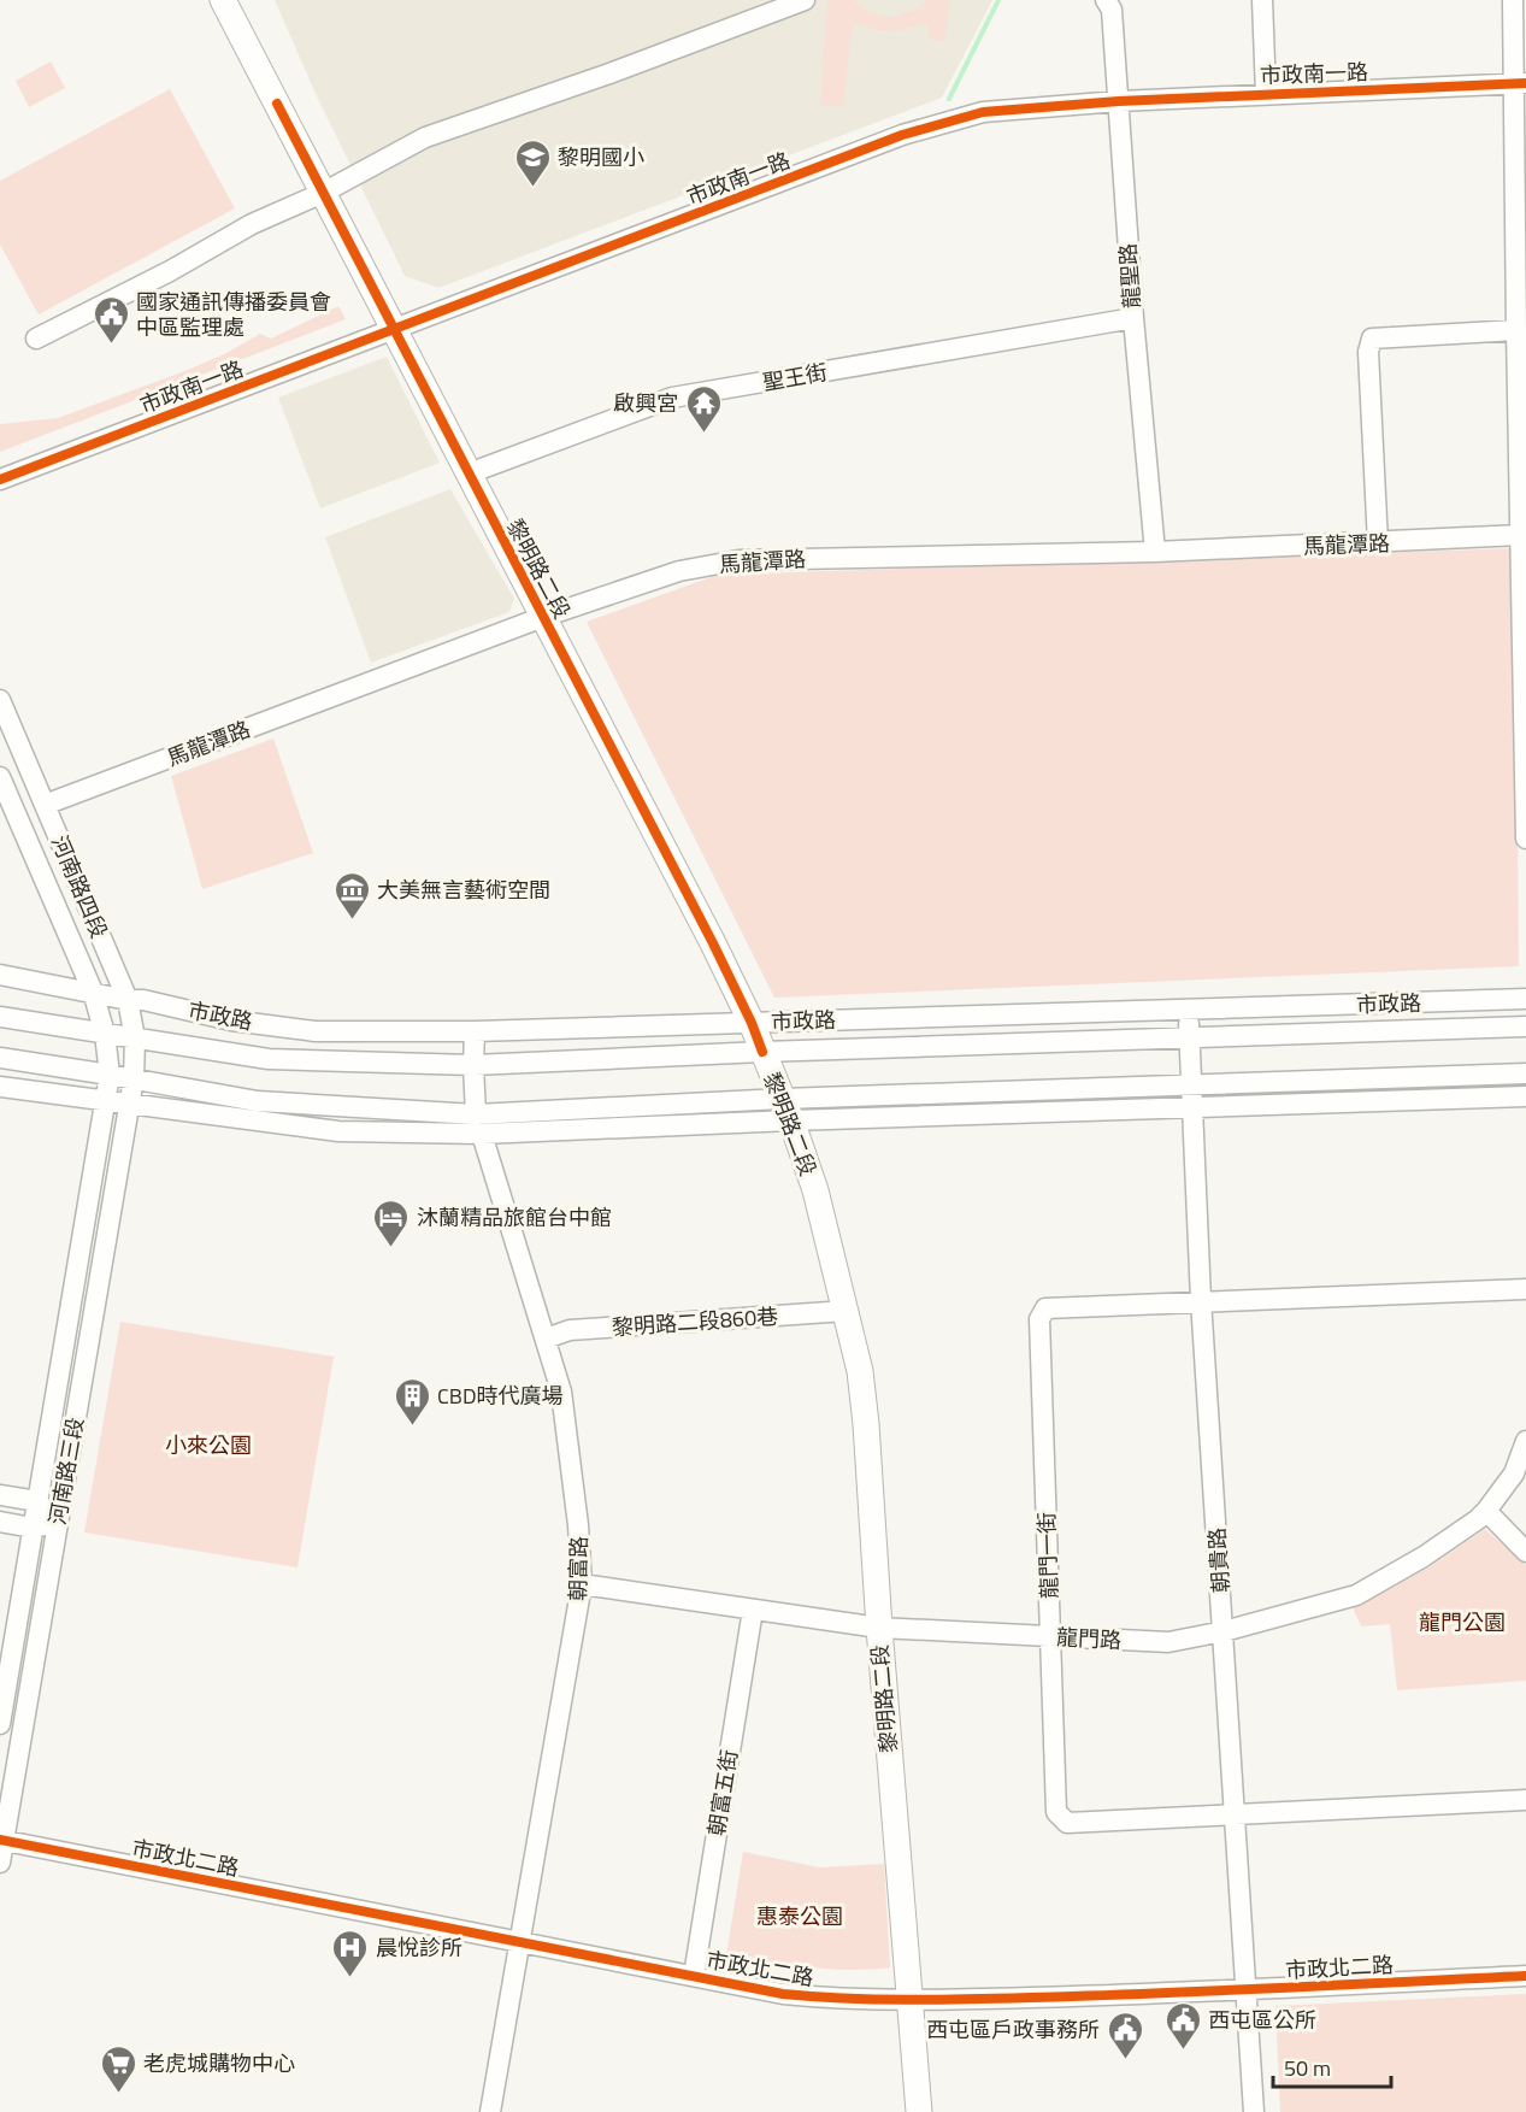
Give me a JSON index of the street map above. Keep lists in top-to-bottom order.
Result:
{
  "streets": {
    "main road": ["黎明路二段"],
    "street": [
      "市政南一路",
      "龍聖路",
      "聖王街",
      "馬龍潭路",
      "河南路四段",
      "市政路",
      "黎明路二段860巷",
      "河南路三段",
      "龍門一街",
      "朝貴路",
      "朝富路",
      "龍門路",
      "朝富五街",
      "市政北二路"
    ]
  },
  "crossings": [
    ["市政南一路", "龍聖路"],
    ["市政南一路", "黎明路二段"],
    ["龍聖路", "聖王街"],
    ["龍聖路", "馬龍潭路"],
    ["聖王街", "黎明路二段"],
    ["馬龍潭路", "黎明路二段"],
    ["馬龍潭路", "河南路四段"],
    ["黎明路二段", "市政路"],
    ["黎明路二段", "黎明路二段860巷"],
    ["黎明路二段", "龍門路"],
    ["黎明路二段", "市政北二路"],
    ["河南路四段", "市政路"],
    ["河南路四段", "河南路三段"],
    ["市政路", "河南路三段"],
    ["市政路", "朝貴路"],
    ["市政路", "朝富路"],
    ["黎明路二段860巷", "朝富路"],
    ["河南路三段", "市政北二路"],
    ["龍門一街", "朝貴路"],
    ["龍門一街", "龍門路"],
    ["朝貴路", "龍門路"],
    ["朝貴路", "市政北二路"],
    ["朝富路", "龍門路"],
    ["朝富路", "市政北二路"],
    ["龍門路", "朝富五街"],
    ["朝富五街", "市政北二路"]
  ],
  "parks": ["小來公園", "龍門公園", "惠泰公園"],
  "places": {
    "school or university": ["黎明國小"],
    "public building": ["國家通訊傳播委員會 中區監理處", "西屯區公所", "西屯區戶政事務所"],
    "temple": ["啟興宮"],
    "museum": ["大美無言藝術空間"],
    "hotel": ["沐蘭精品旅館台中館"],
    "building": ["CBD時代廣場"],
    "hospital": ["晨悅診所"],
    "supermarket": ["老虎城購物中心"]
  },
  "scale_bar": "50 m"
}
